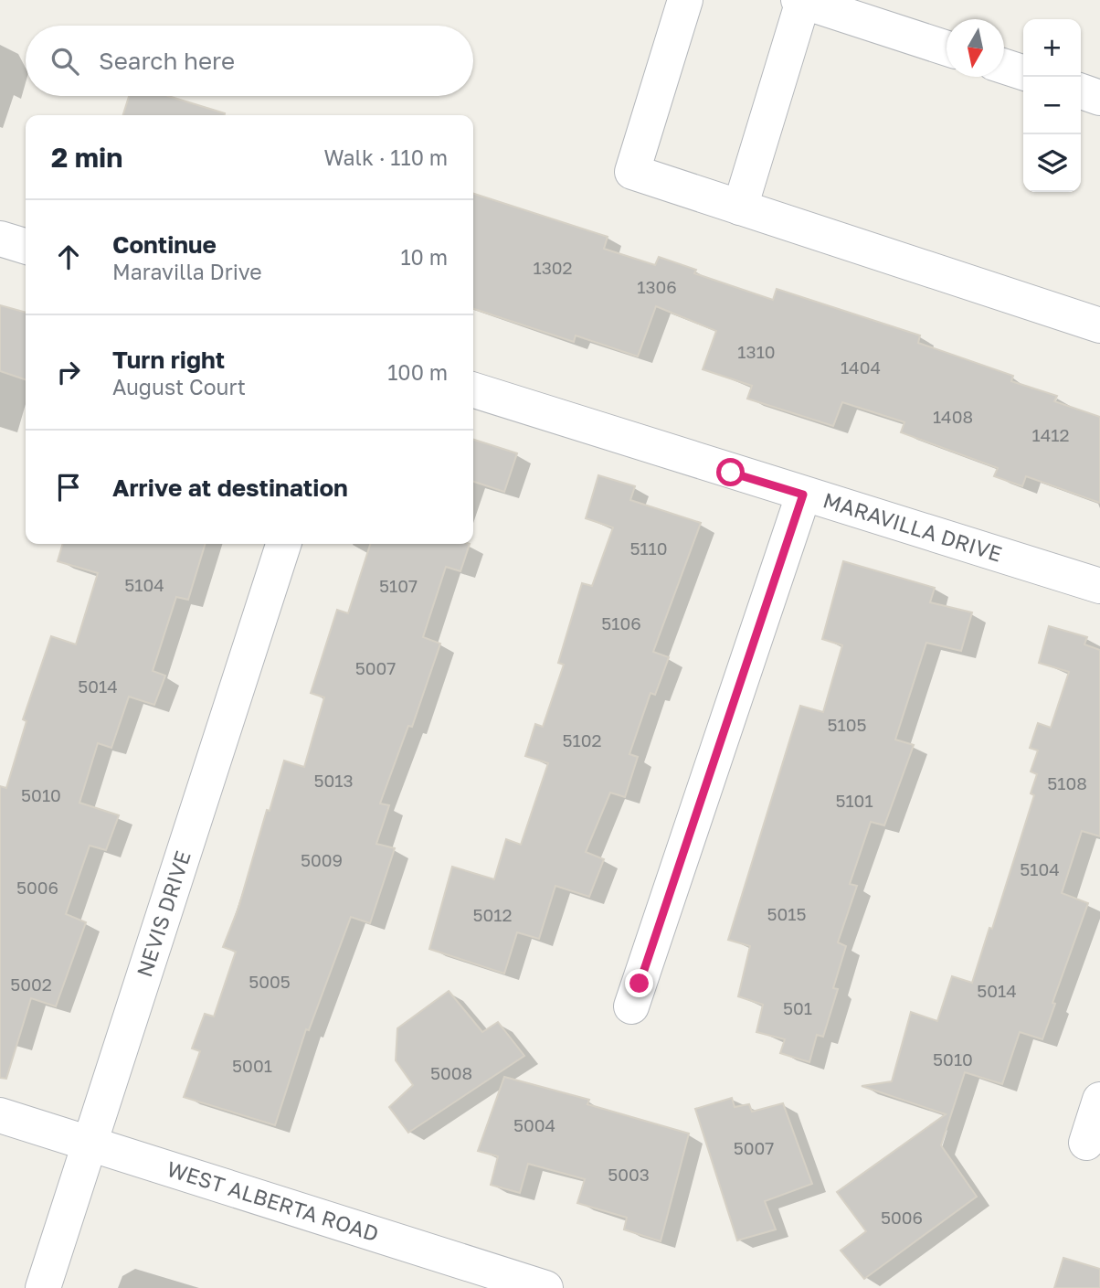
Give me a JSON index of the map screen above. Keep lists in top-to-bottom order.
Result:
{
  "streets": {
    "street": ["MARAVILLA DRIVE", "NEVIS DRIVE", "WEST ALBERTA ROAD"]
  },
  "crossings": [
    ["NEVIS DRIVE", "WEST ALBERTA ROAD"]
  ],
  "house_numbers": [
    "1302",
    "1306",
    "1310",
    "1404",
    "1408",
    "1412",
    "5110",
    "5104",
    "5107",
    "5106",
    "5007",
    "5014",
    "5105",
    "5102",
    "5013",
    "5108",
    "5010",
    "5101",
    "5009",
    "5104",
    "5006",
    "5015",
    "5012",
    "5005",
    "5002",
    "5014",
    "501",
    "5010",
    "5001",
    "5008",
    "5004",
    "5007",
    "5003",
    "5006"
  ],
  "north": "bottom",
  "page": {
    "map_buttons": ["+", "−"],
    "search": "Search here",
    "heading": ["2 min", "Walk · 110 m"],
    "list": [
      ["Continue", "Maravilla Drive", "10 m"],
      ["Turn right", "August Court", "100 m"],
      "Arrive at destination"
    ]
  }
}
